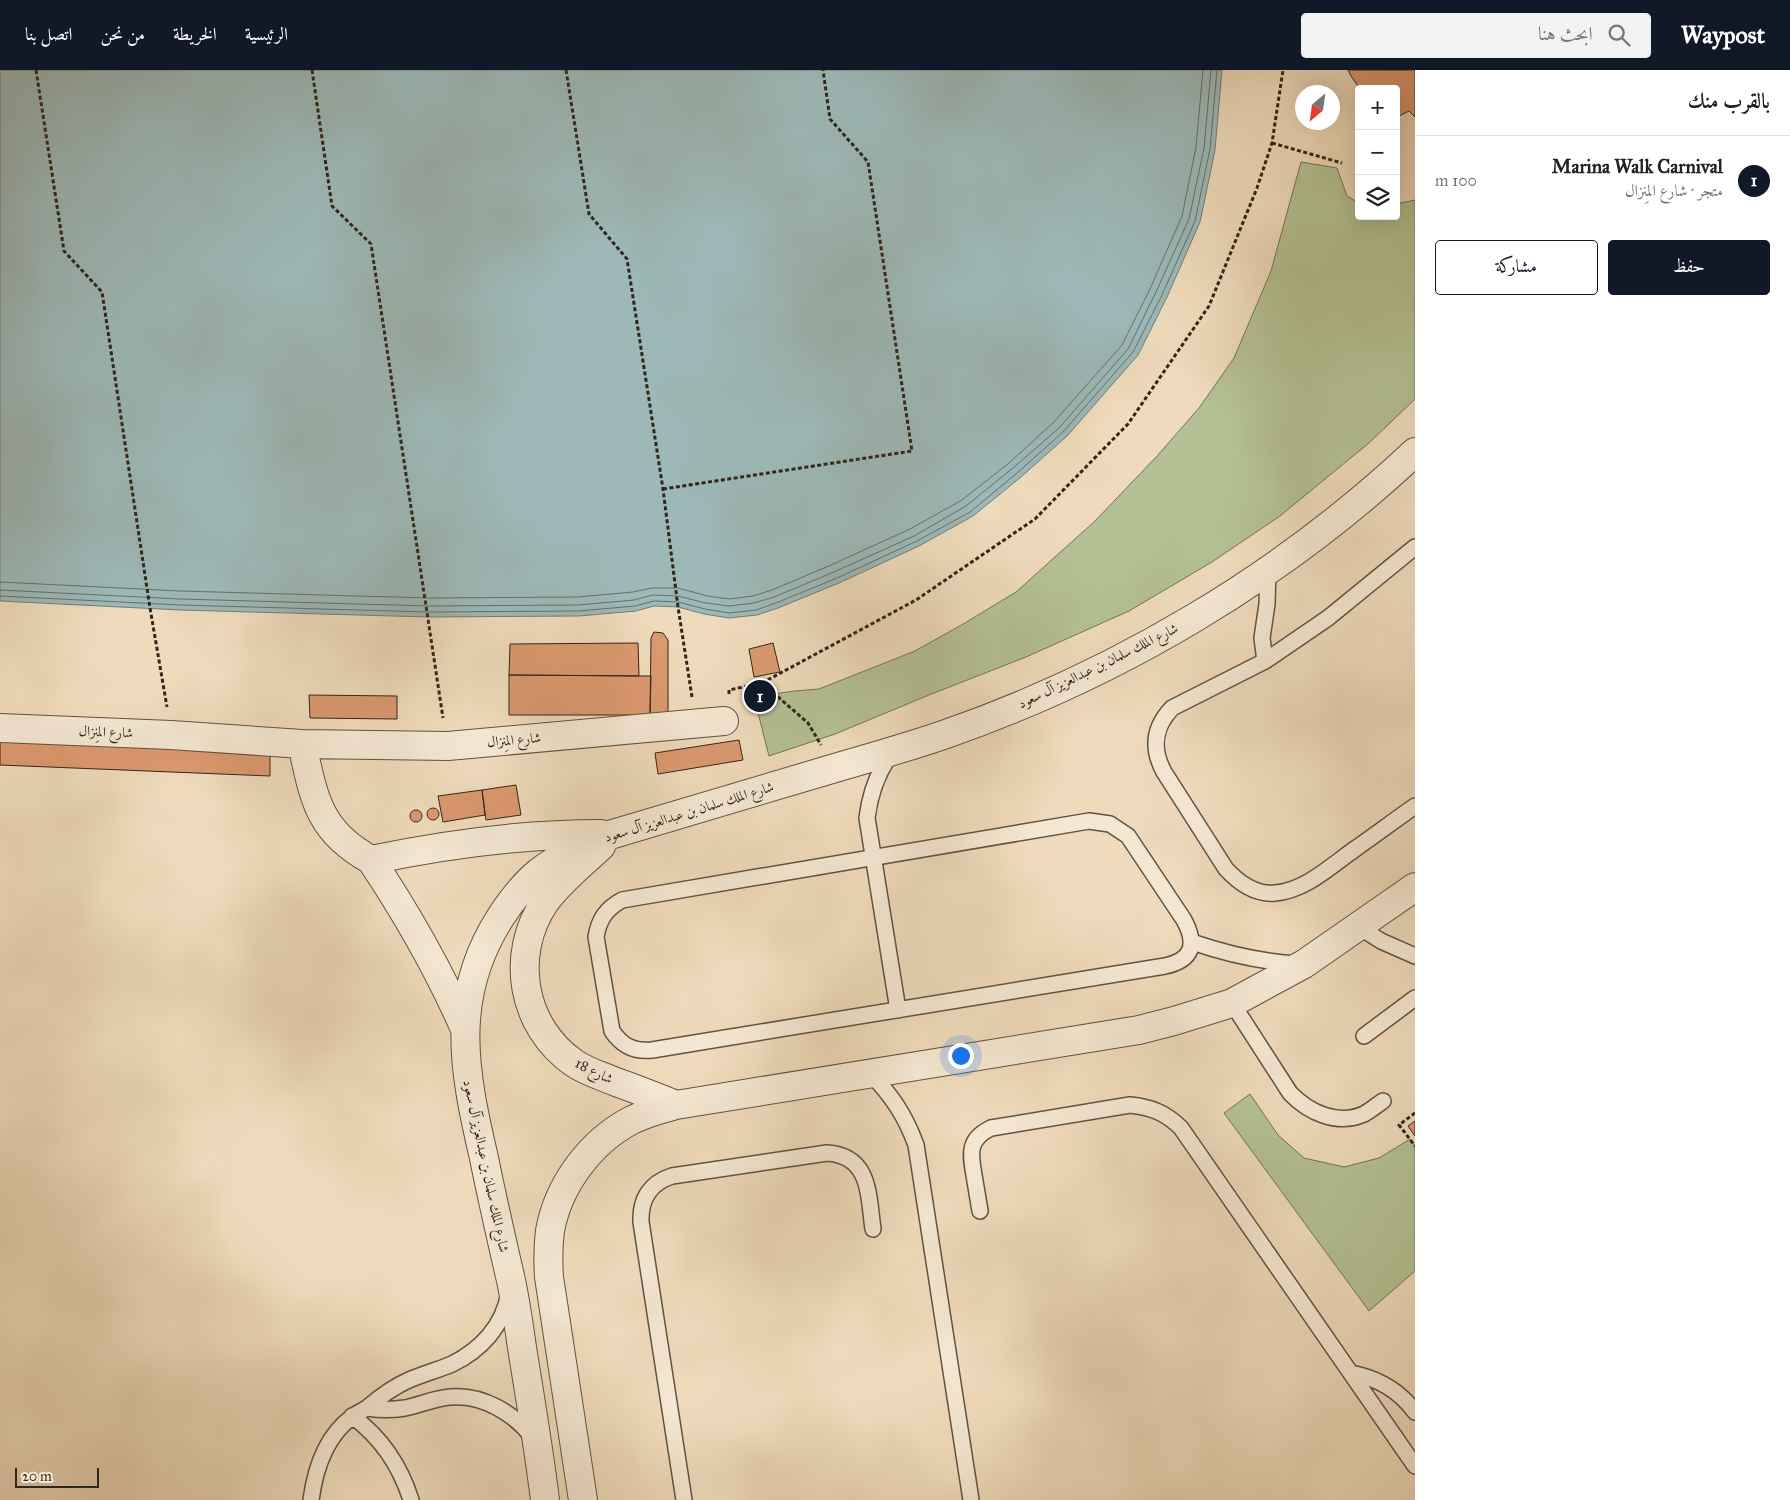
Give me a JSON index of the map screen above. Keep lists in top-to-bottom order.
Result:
{
  "streets": {
    "street": ["شارع الملك سلمان بن عبدالعزيز آل سعود", "شارع المِنزال", "شارع 18"]
  },
  "crossings": [
    ["شارع الملك سلمان بن عبدالعزيز آل سعود", "شارع 18"]
  ],
  "scale_bar": "20 m",
  "north": "bottom left",
  "page": {
    "header": "Waypost",
    "search": "ابحث هنا",
    "nav": [
      "الرئيسية",
      "الخريطة",
      "من نحن",
      "اتصل بنا"
    ],
    "heading": "بالقرب منك",
    "map_buttons": ["+", "−"],
    "list": [
      {
        "mark": "1",
        "name": "Marina Walk Carnival",
        "note": "متجر · شارع المِنزال",
        "value": "100 m"
      }
    ],
    "buttons": ["حفظ", "مشاركة"],
    "pins": "1",
    "scale": "20 m"
  }
}
